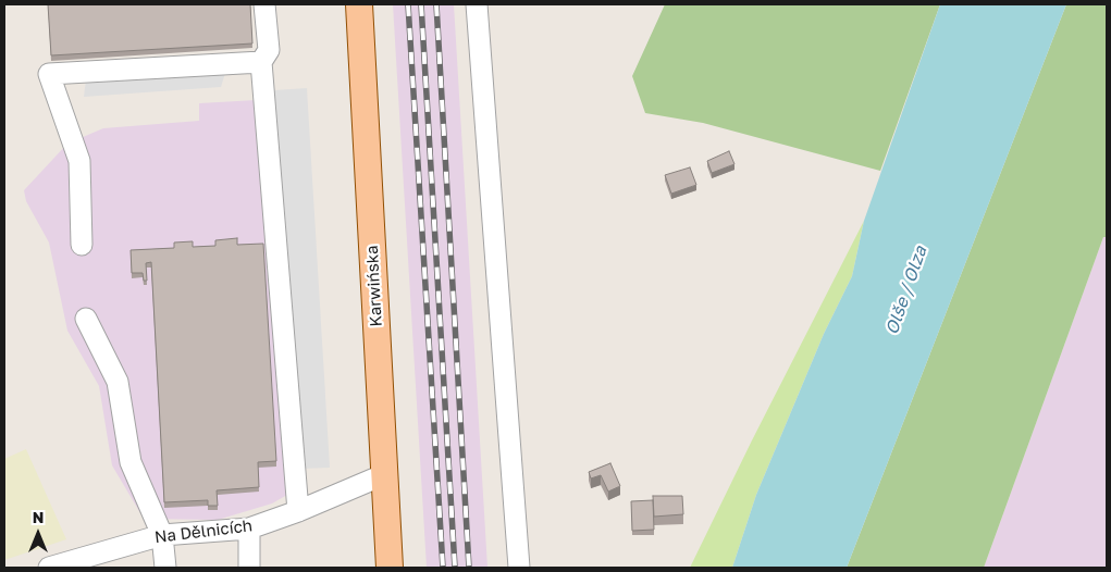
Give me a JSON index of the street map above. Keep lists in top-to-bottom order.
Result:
{
  "streets": {
    "main road": ["Karwińska"],
    "street": ["Na Dělnicích"]
  },
  "crossings": [
    ["Karwińska", "Na Dělnicích"]
  ],
  "water": ["Olše / Olza"],
  "north": "top"
}
